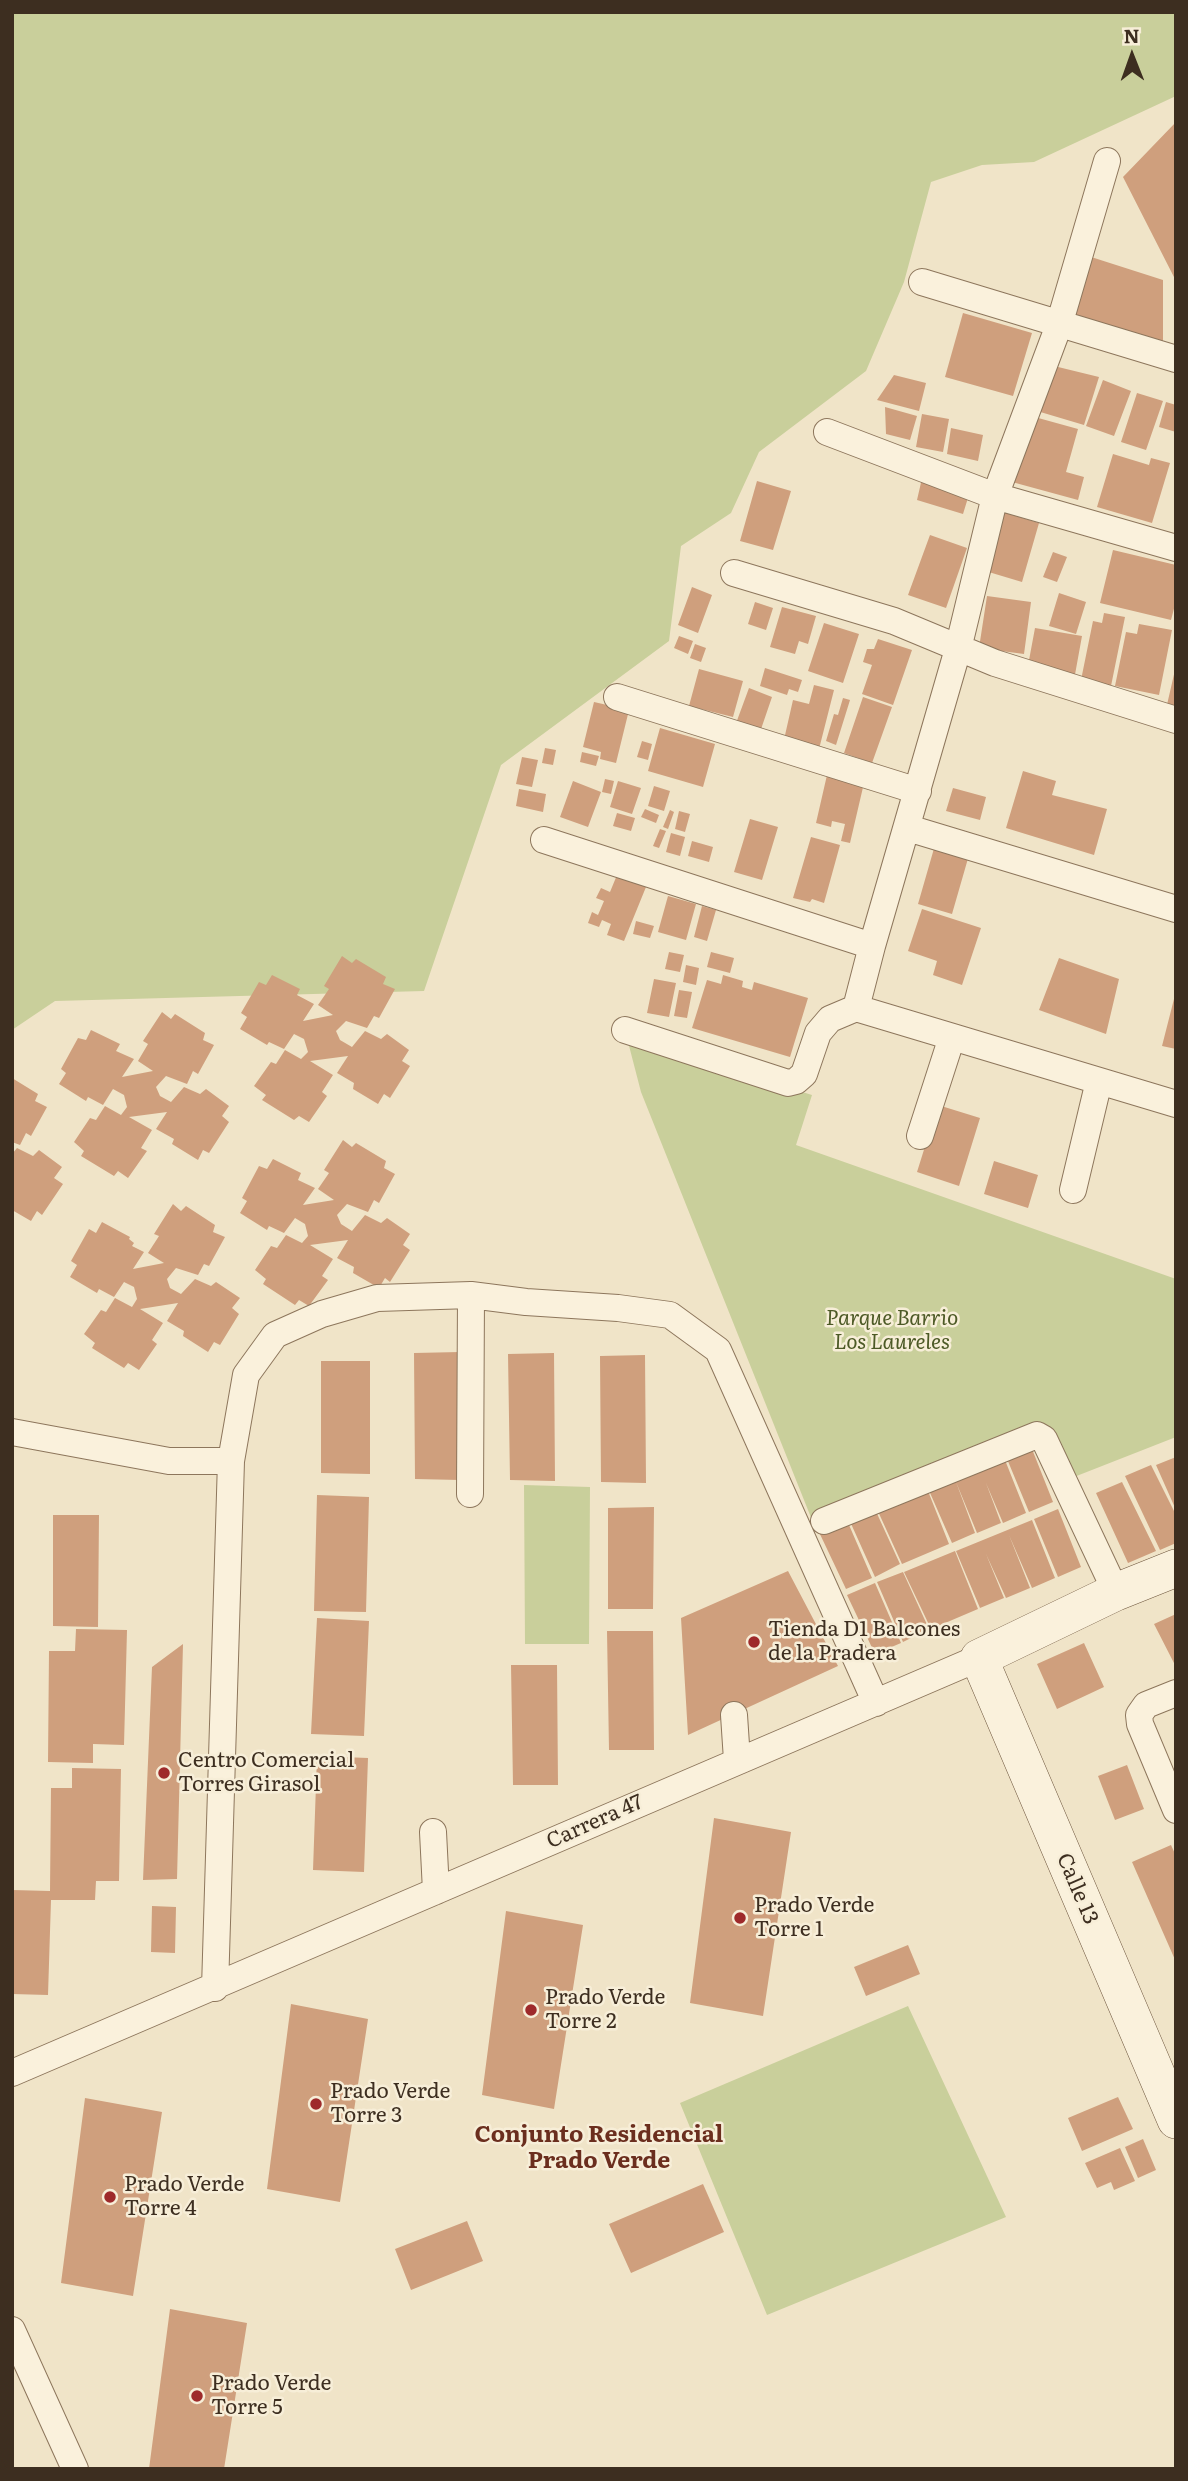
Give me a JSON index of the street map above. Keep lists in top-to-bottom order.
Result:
{
  "streets": {
    "street": ["Carrera 47", "Calle 13"]
  },
  "crossings": [
    ["Carrera 47", "Calle 13"]
  ],
  "districts": ["Conjunto Residencial Prado Verde"],
  "parks": ["Parque Barrio Los Laureles"],
  "places": [
    "Tienda D1 Balcones de la Pradera",
    "Centro Comercial Torres Girasol",
    "Prado Verde Torre 1",
    "Prado Verde Torre 2",
    "Prado Verde Torre 3",
    "Prado Verde Torre 4",
    "Prado Verde Torre 5"
  ],
  "north": "top"
}
